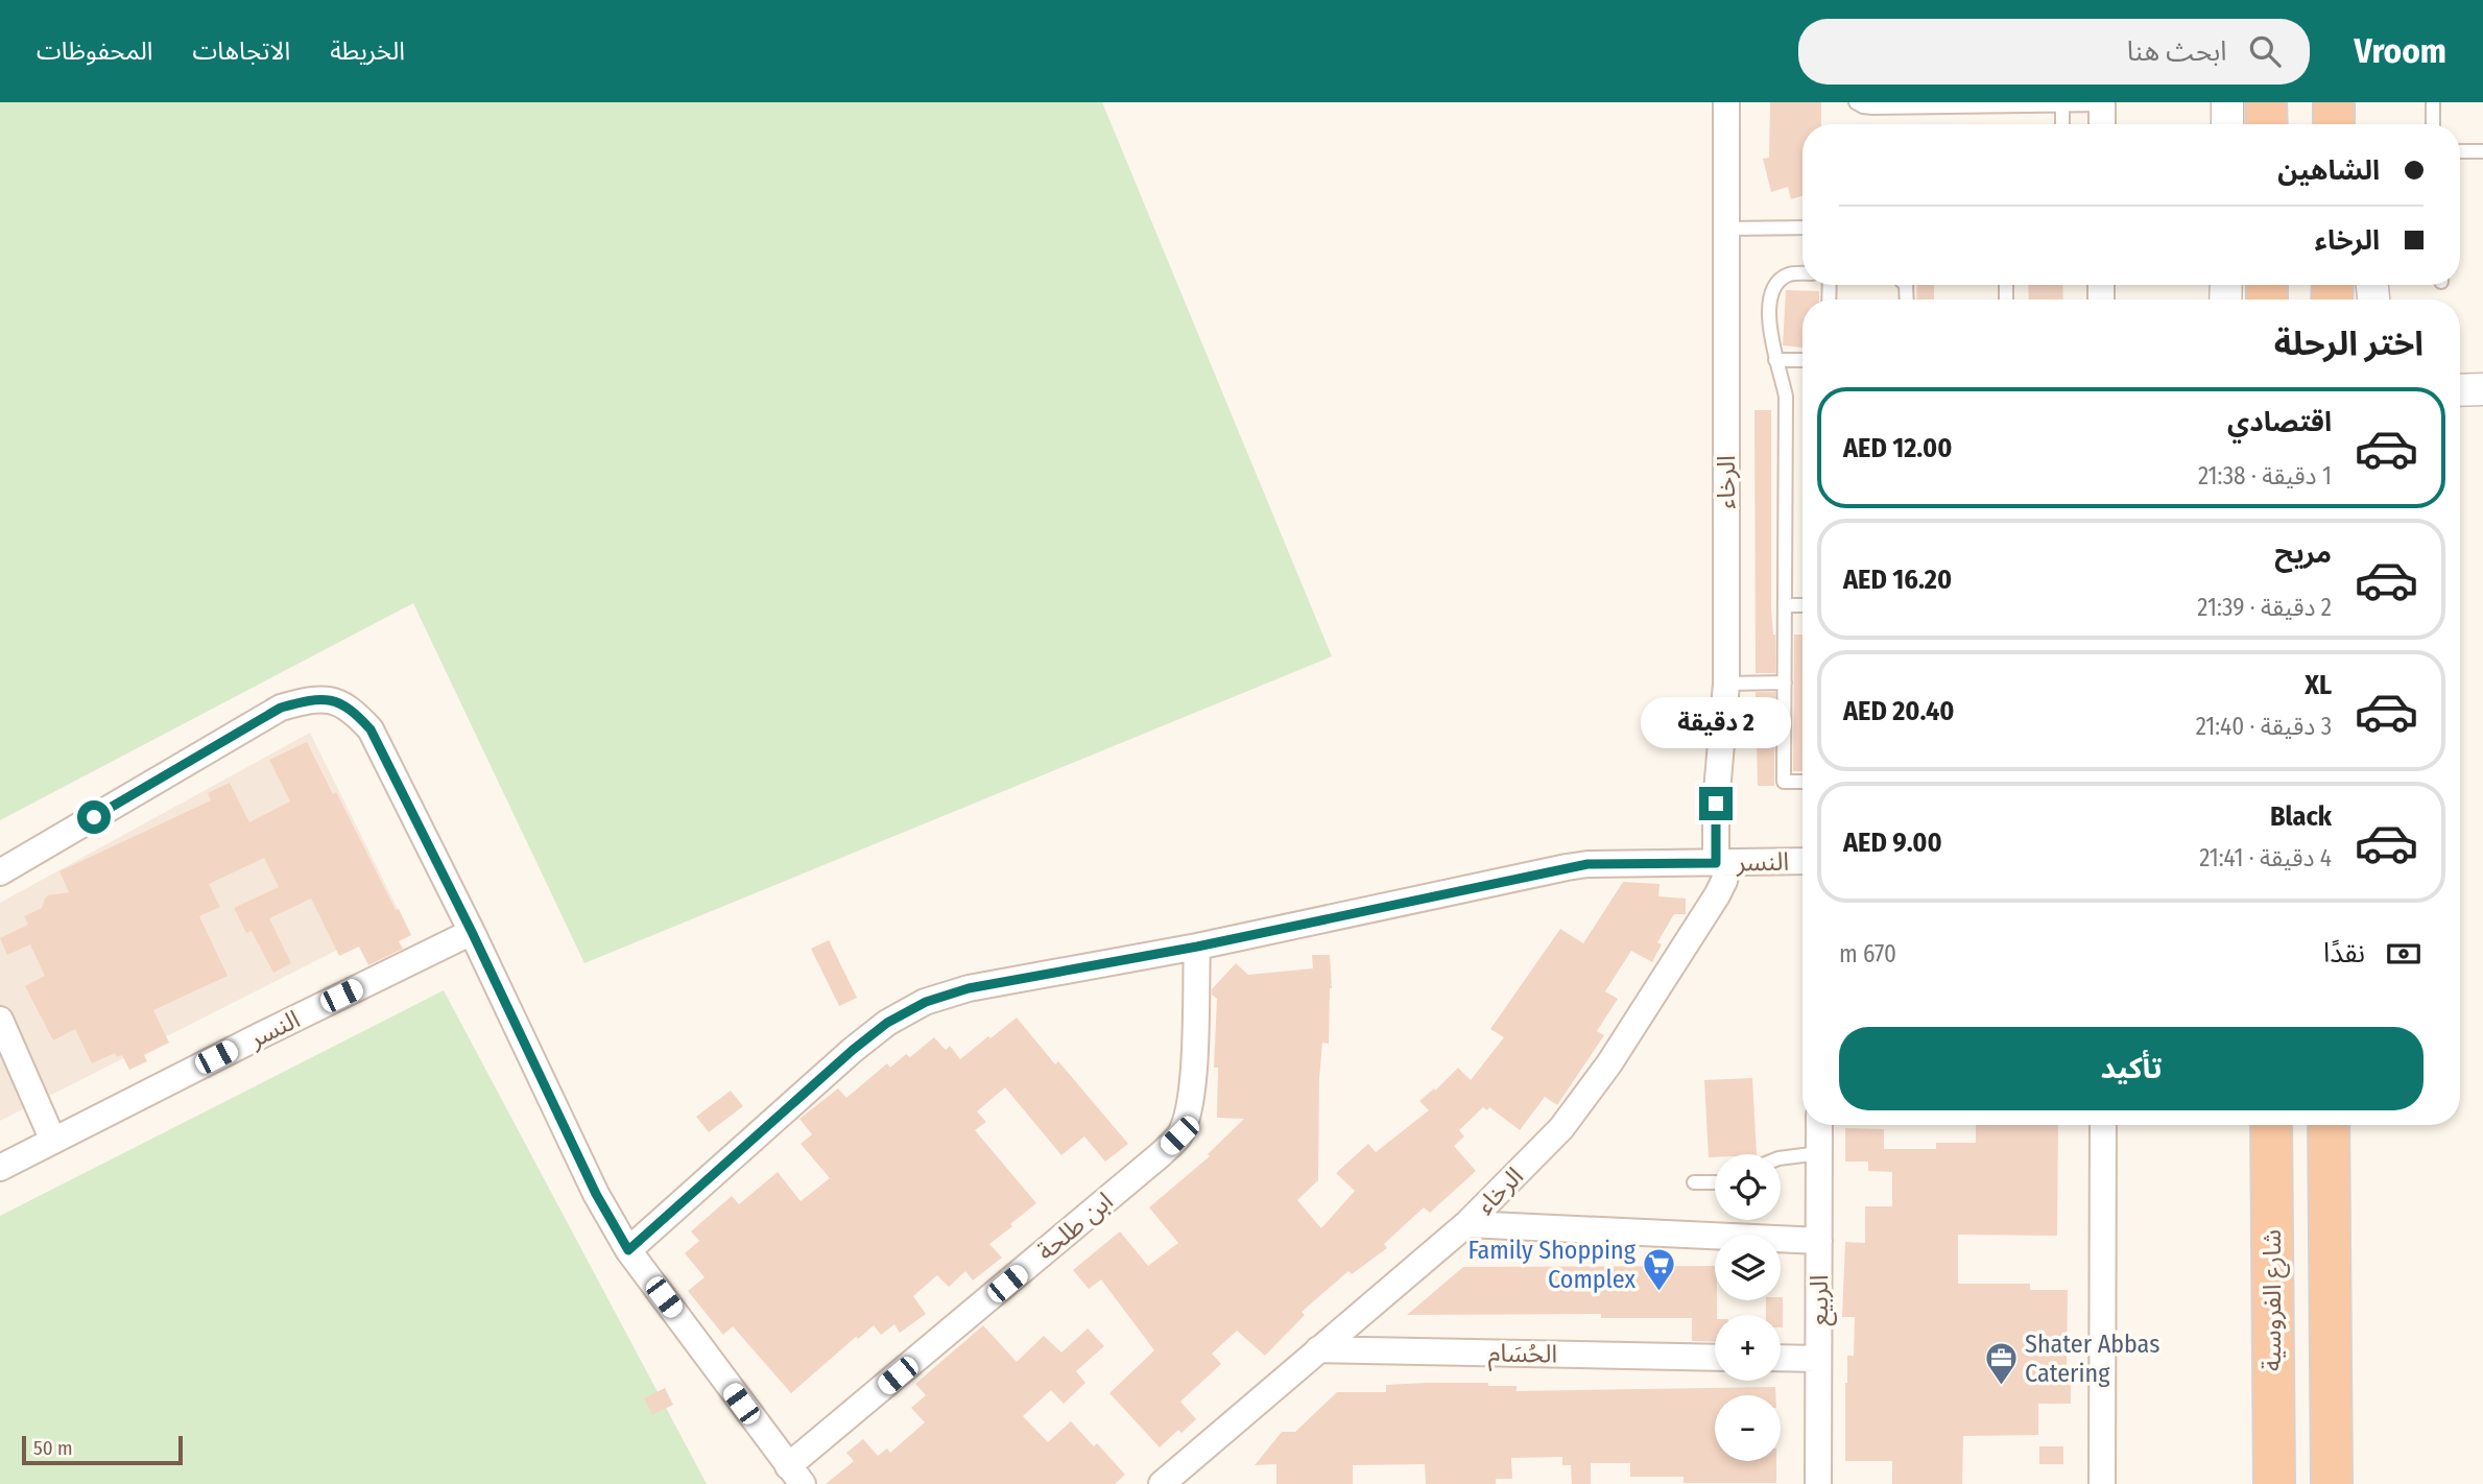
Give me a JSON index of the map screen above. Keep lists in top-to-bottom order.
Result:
{
  "streets": {
    "highway": ["شارع الفروسية"],
    "street": [
      "الرخاء",
      "النسر",
      "ابن طلحة",
      "الربيع",
      "الحُسَام"
    ]
  },
  "crossings": [
    ["الرخاء", "النسر"],
    ["الرخاء", "الحُسَام"],
    ["النسر", "ابن طلحة"]
  ],
  "places": {
    "supermarket": ["Family Shopping Complex"],
    "office": ["Shater Abbas Catering"]
  },
  "scale_bar": "50 m",
  "page": {
    "header": "Vroom",
    "search": "ابحث هنا",
    "nav": ["الخريطة", "الاتجاهات", "المحفوظات"],
    "banner": ["الشاهين", "الرخاء"],
    "heading": "اختر الرحلة",
    "list": [
      {
        "name": "اقتصادي",
        "note": "1 دقيقة · 21:38",
        "value": "AED 12.00"
      },
      {
        "name": "مريح",
        "note": "2 دقيقة · 21:39",
        "value": "AED 16.20"
      },
      {
        "name": "XL",
        "note": "3 دقيقة · 21:40",
        "value": "AED 20.40"
      },
      {
        "name": "Black",
        "note": "4 دقيقة · 21:41",
        "value": "AED 9.00"
      }
    ],
    "bubble": "2 دقيقة",
    "pay": ["نقدًا", "670 m"],
    "buttons": "تأكيد",
    "map_buttons": ["+", "−"],
    "scale": "50 m"
  }
}
